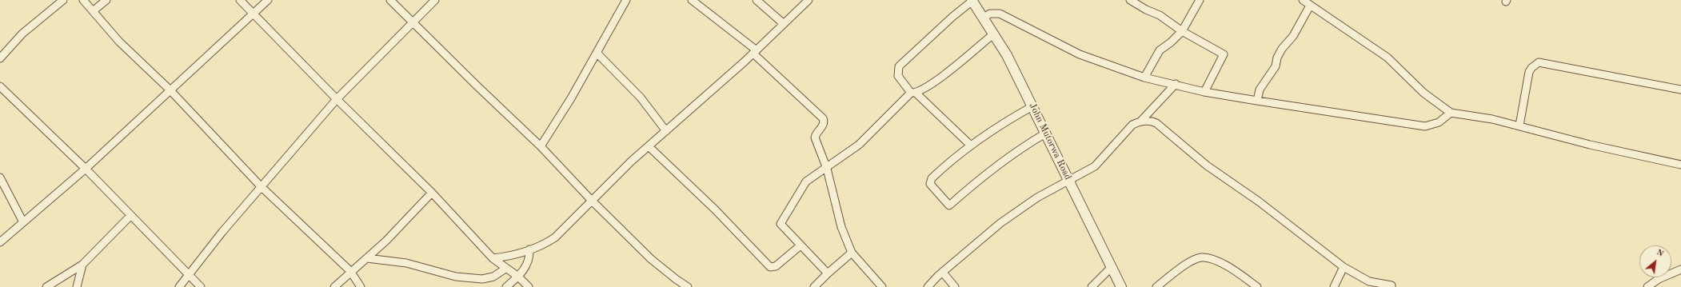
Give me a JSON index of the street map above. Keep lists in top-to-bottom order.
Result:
{
  "streets": {
    "street": ["John Mutorwa Road"]
  },
  "north": "top right"
}
